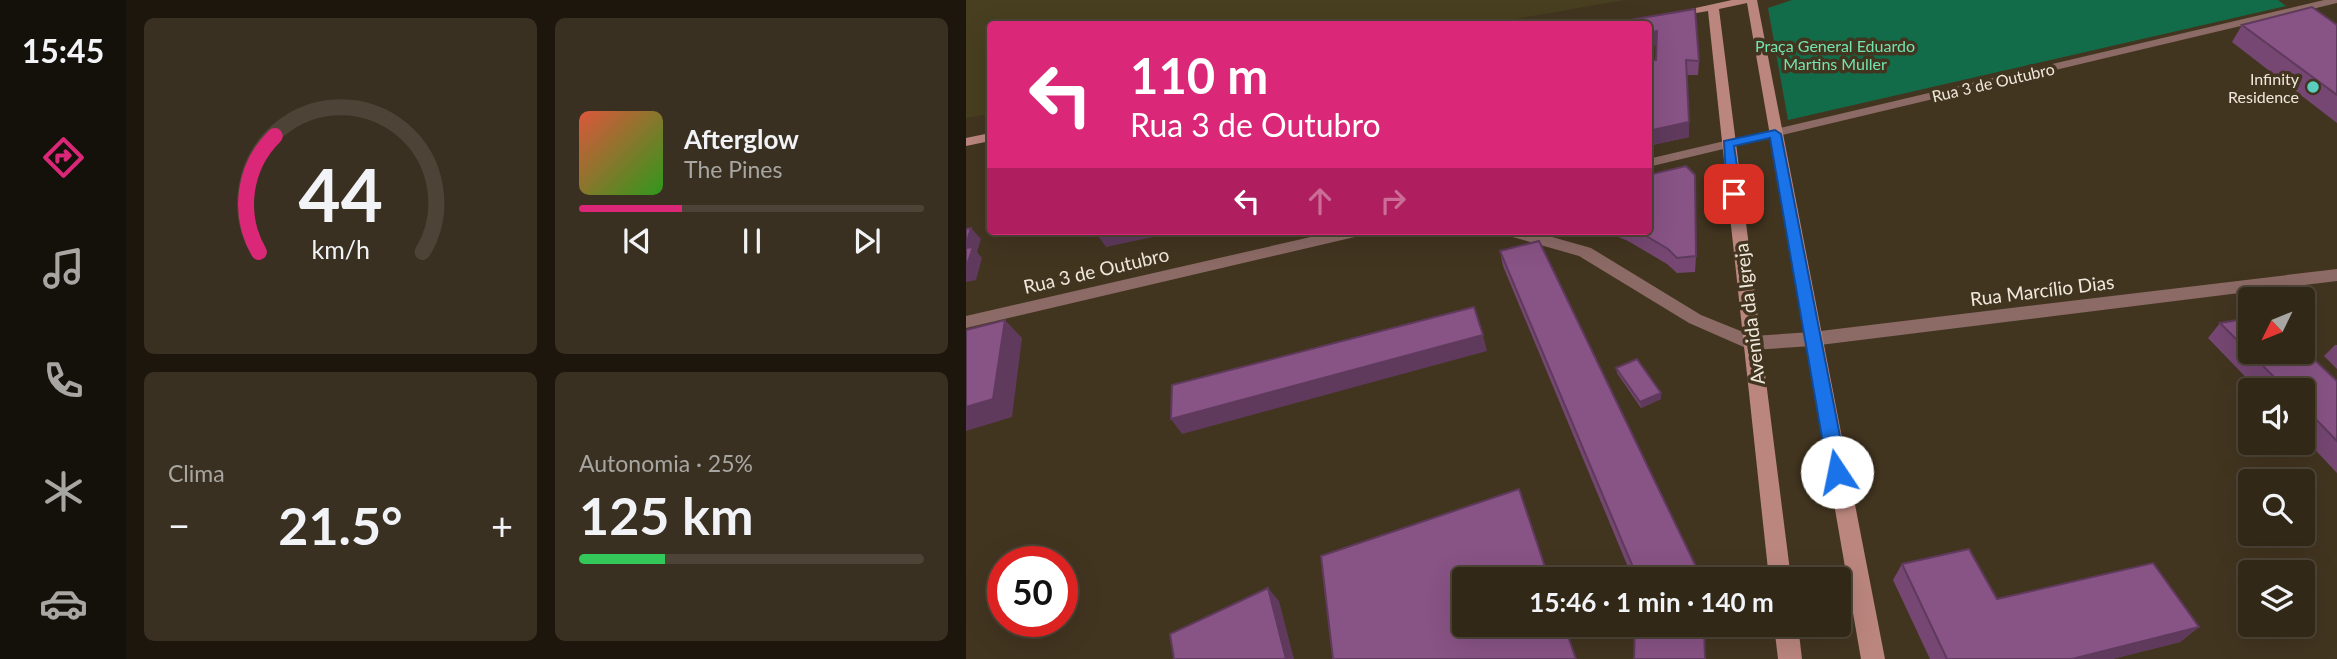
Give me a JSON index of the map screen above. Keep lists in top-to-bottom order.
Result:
{
  "streets": {
    "main road": ["Avenida da Igreja"],
    "street": ["Rua 3 de Outubro", "Rua Marcílio Dias"]
  },
  "crossings": [
    ["Rua 3 de Outubro", "Avenida da Igreja"],
    ["Rua Marcílio Dias", "Avenida da Igreja"]
  ],
  "parks": ["Praça General Eduardo Martins Muller"],
  "places": ["Infinity Residence"],
  "north": "bottom left",
  "page": {
    "tabs": "15:45",
    "turn": ["110 m", "Rua 3 de Outubro"],
    "song": ["Afterglow", "The Pines"],
    "tile": [
      "Clima",
      ["Autonomia · 25%", "125 km"]
    ],
    "heat": ["−", "21.5°", "+"],
    "limit": "50",
    "trip": "15:46 · 1 min · 140 m",
    "gauge": ["44", "km/h"]
  }
}
